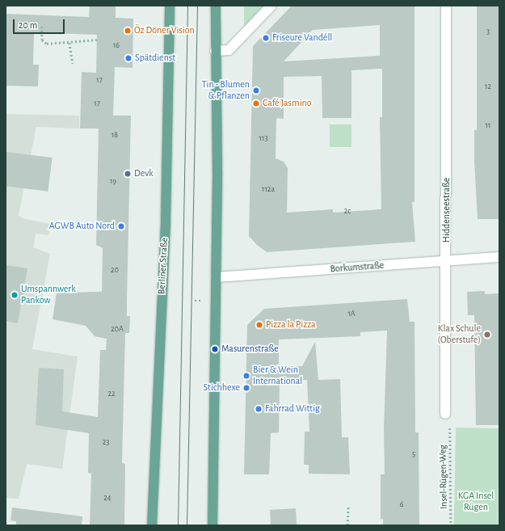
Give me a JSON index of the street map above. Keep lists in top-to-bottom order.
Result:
{
  "streets": {
    "main road": ["Berliner Straße"],
    "street": ["Hiddenseestraße", "Borkumstraße"],
    "path": ["Insel-Rügen-Weg"]
  },
  "crossings": [
    ["Hiddenseestraße", "Borkumstraße"]
  ],
  "parks": ["KGA Insel Rügen"],
  "places": [
    "Öz Döner Vision",
    "Friseure Vandéll",
    "Spätdienst",
    "Tin - Blumen & Pflanzen",
    "Café Jasmino",
    "Devk",
    "AGWB Auto Nord",
    "Umspannwerk Pankow",
    "Pizza la Pizza",
    "Klax Schule (Oberstufe)",
    "Masurenstraße",
    "Bier & Wein International",
    "Stichhexe",
    "Fahrrad Wittig"
  ],
  "house_numbers": [
    "3",
    "16",
    "17",
    "12",
    "17",
    "11",
    "18",
    "113",
    "19",
    "112a",
    "2c",
    "20",
    "1A",
    "20A",
    "22",
    "23",
    "5",
    "24",
    "6"
  ],
  "scale_bar": "20 m"
}
